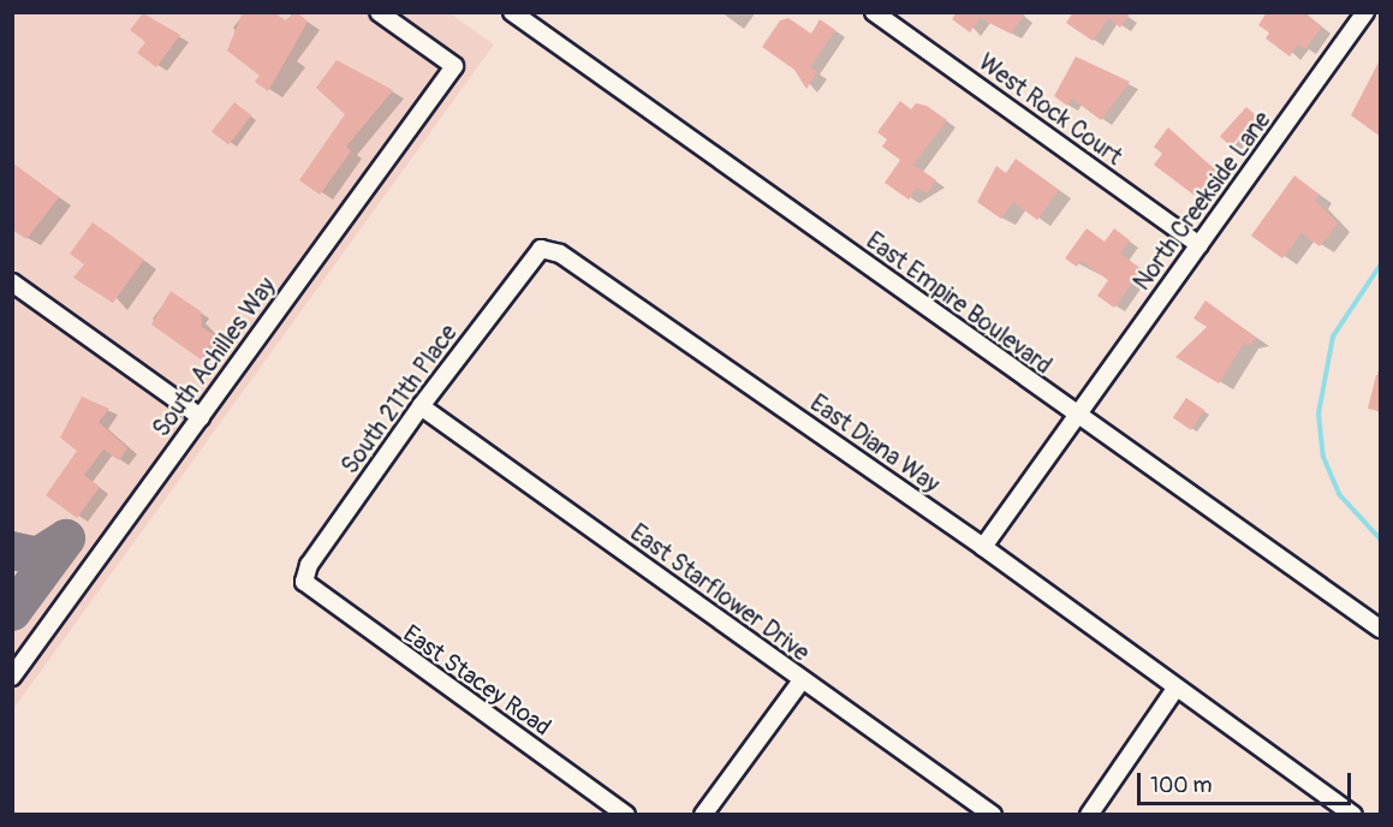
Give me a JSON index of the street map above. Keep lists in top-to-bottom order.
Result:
{
  "streets": {
    "street": [
      "West Rock Court",
      "North Creekside Lane",
      "East Empire Boulevard",
      "South Achilles Way",
      "South 211th Place",
      "East Diana Way",
      "East Starflower Drive",
      "East Stacey Road"
    ]
  },
  "crossings": [
    ["West Rock Court", "North Creekside Lane"],
    ["North Creekside Lane", "East Empire Boulevard"],
    ["North Creekside Lane", "East Diana Way"],
    ["South 211th Place", "East Diana Way"],
    ["South 211th Place", "East Starflower Drive"],
    ["South 211th Place", "East Stacey Road"]
  ],
  "scale_bar": "100 m"
}
